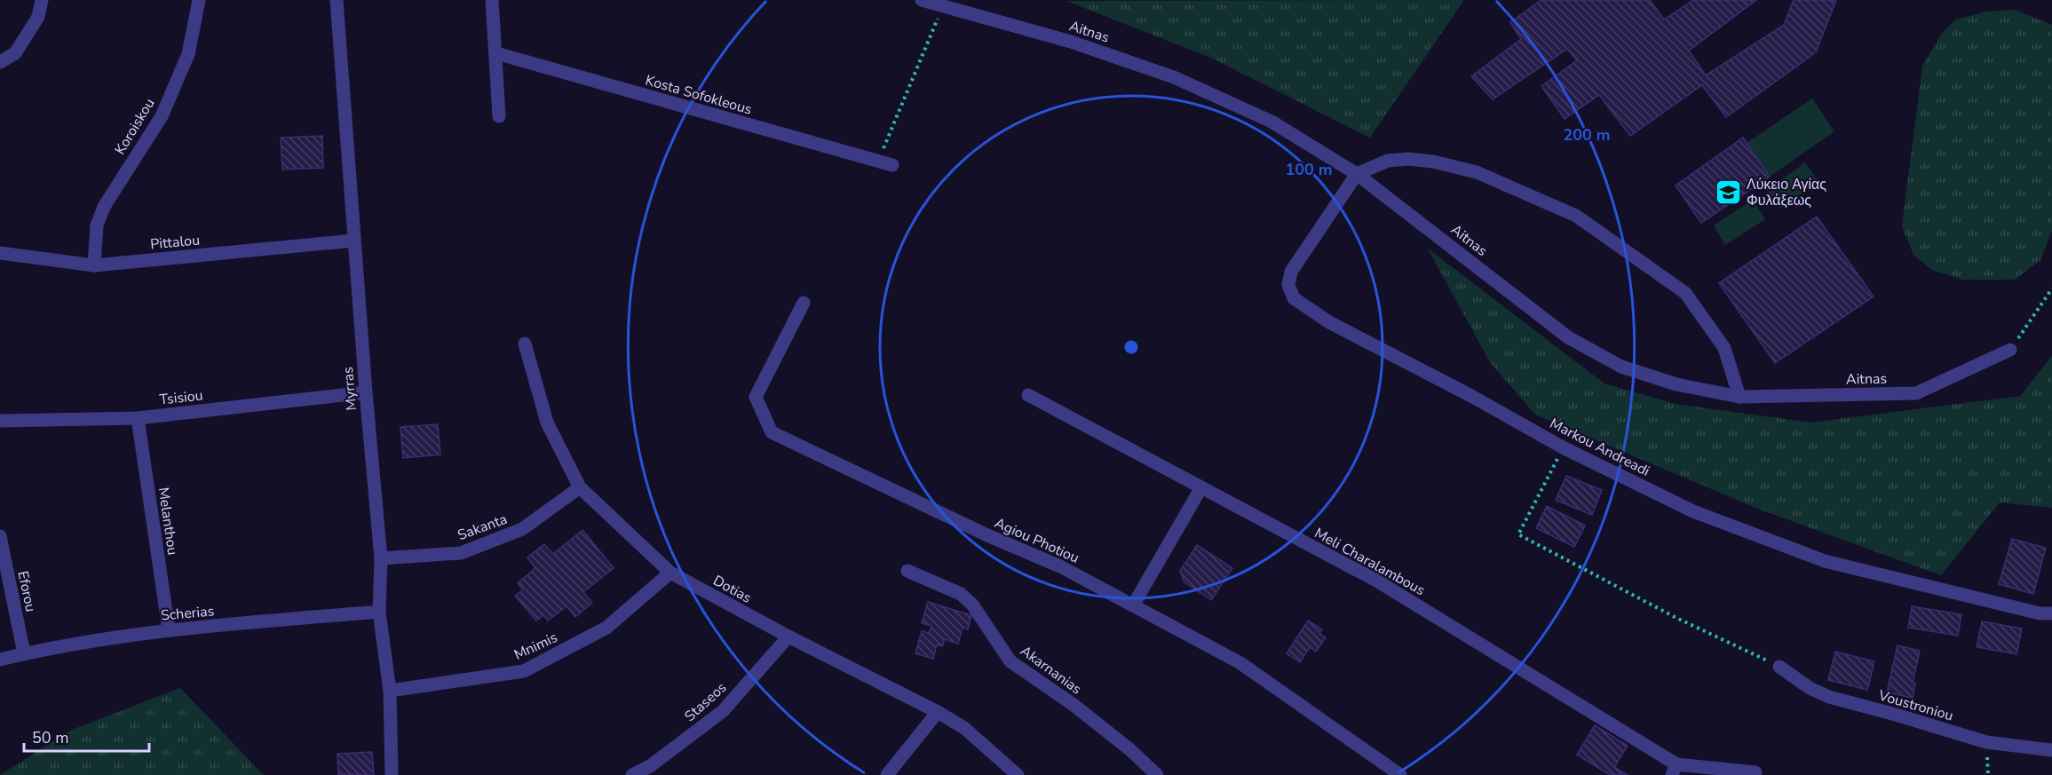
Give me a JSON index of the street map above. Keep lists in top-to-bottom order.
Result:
{
  "streets": {
    "street": [
      "Aitnas",
      "Kosta Sofokleous",
      "Koroiskou",
      "Pittalou",
      "Myrras",
      "Tsisiou",
      "Markou Andreadi",
      "Melanthou",
      "Sakanta",
      "Agiou Photiou",
      "Meli Charalambous",
      "Dotias",
      "Eforou",
      "Scherias",
      "Mnimis",
      "Akarnanias",
      "Staseos",
      "Voustroniou"
    ]
  },
  "crossings": [
    ["Aitnas", "Markou Andreadi"],
    ["Koroiskou", "Pittalou"],
    ["Pittalou", "Myrras"],
    ["Myrras", "Tsisiou"],
    ["Myrras", "Sakanta"],
    ["Myrras", "Scherias"],
    ["Myrras", "Mnimis"],
    ["Tsisiou", "Melanthou"],
    ["Melanthou", "Scherias"],
    ["Sakanta", "Dotias"],
    ["Dotias", "Mnimis"],
    ["Dotias", "Staseos"],
    ["Eforou", "Scherias"]
  ],
  "places": {
    "school or university": ["Λύκειο Αγίας Φυλάξεως"]
  },
  "scale_bar": "50 m",
  "rings": ["200 m", "100 m"]
}
